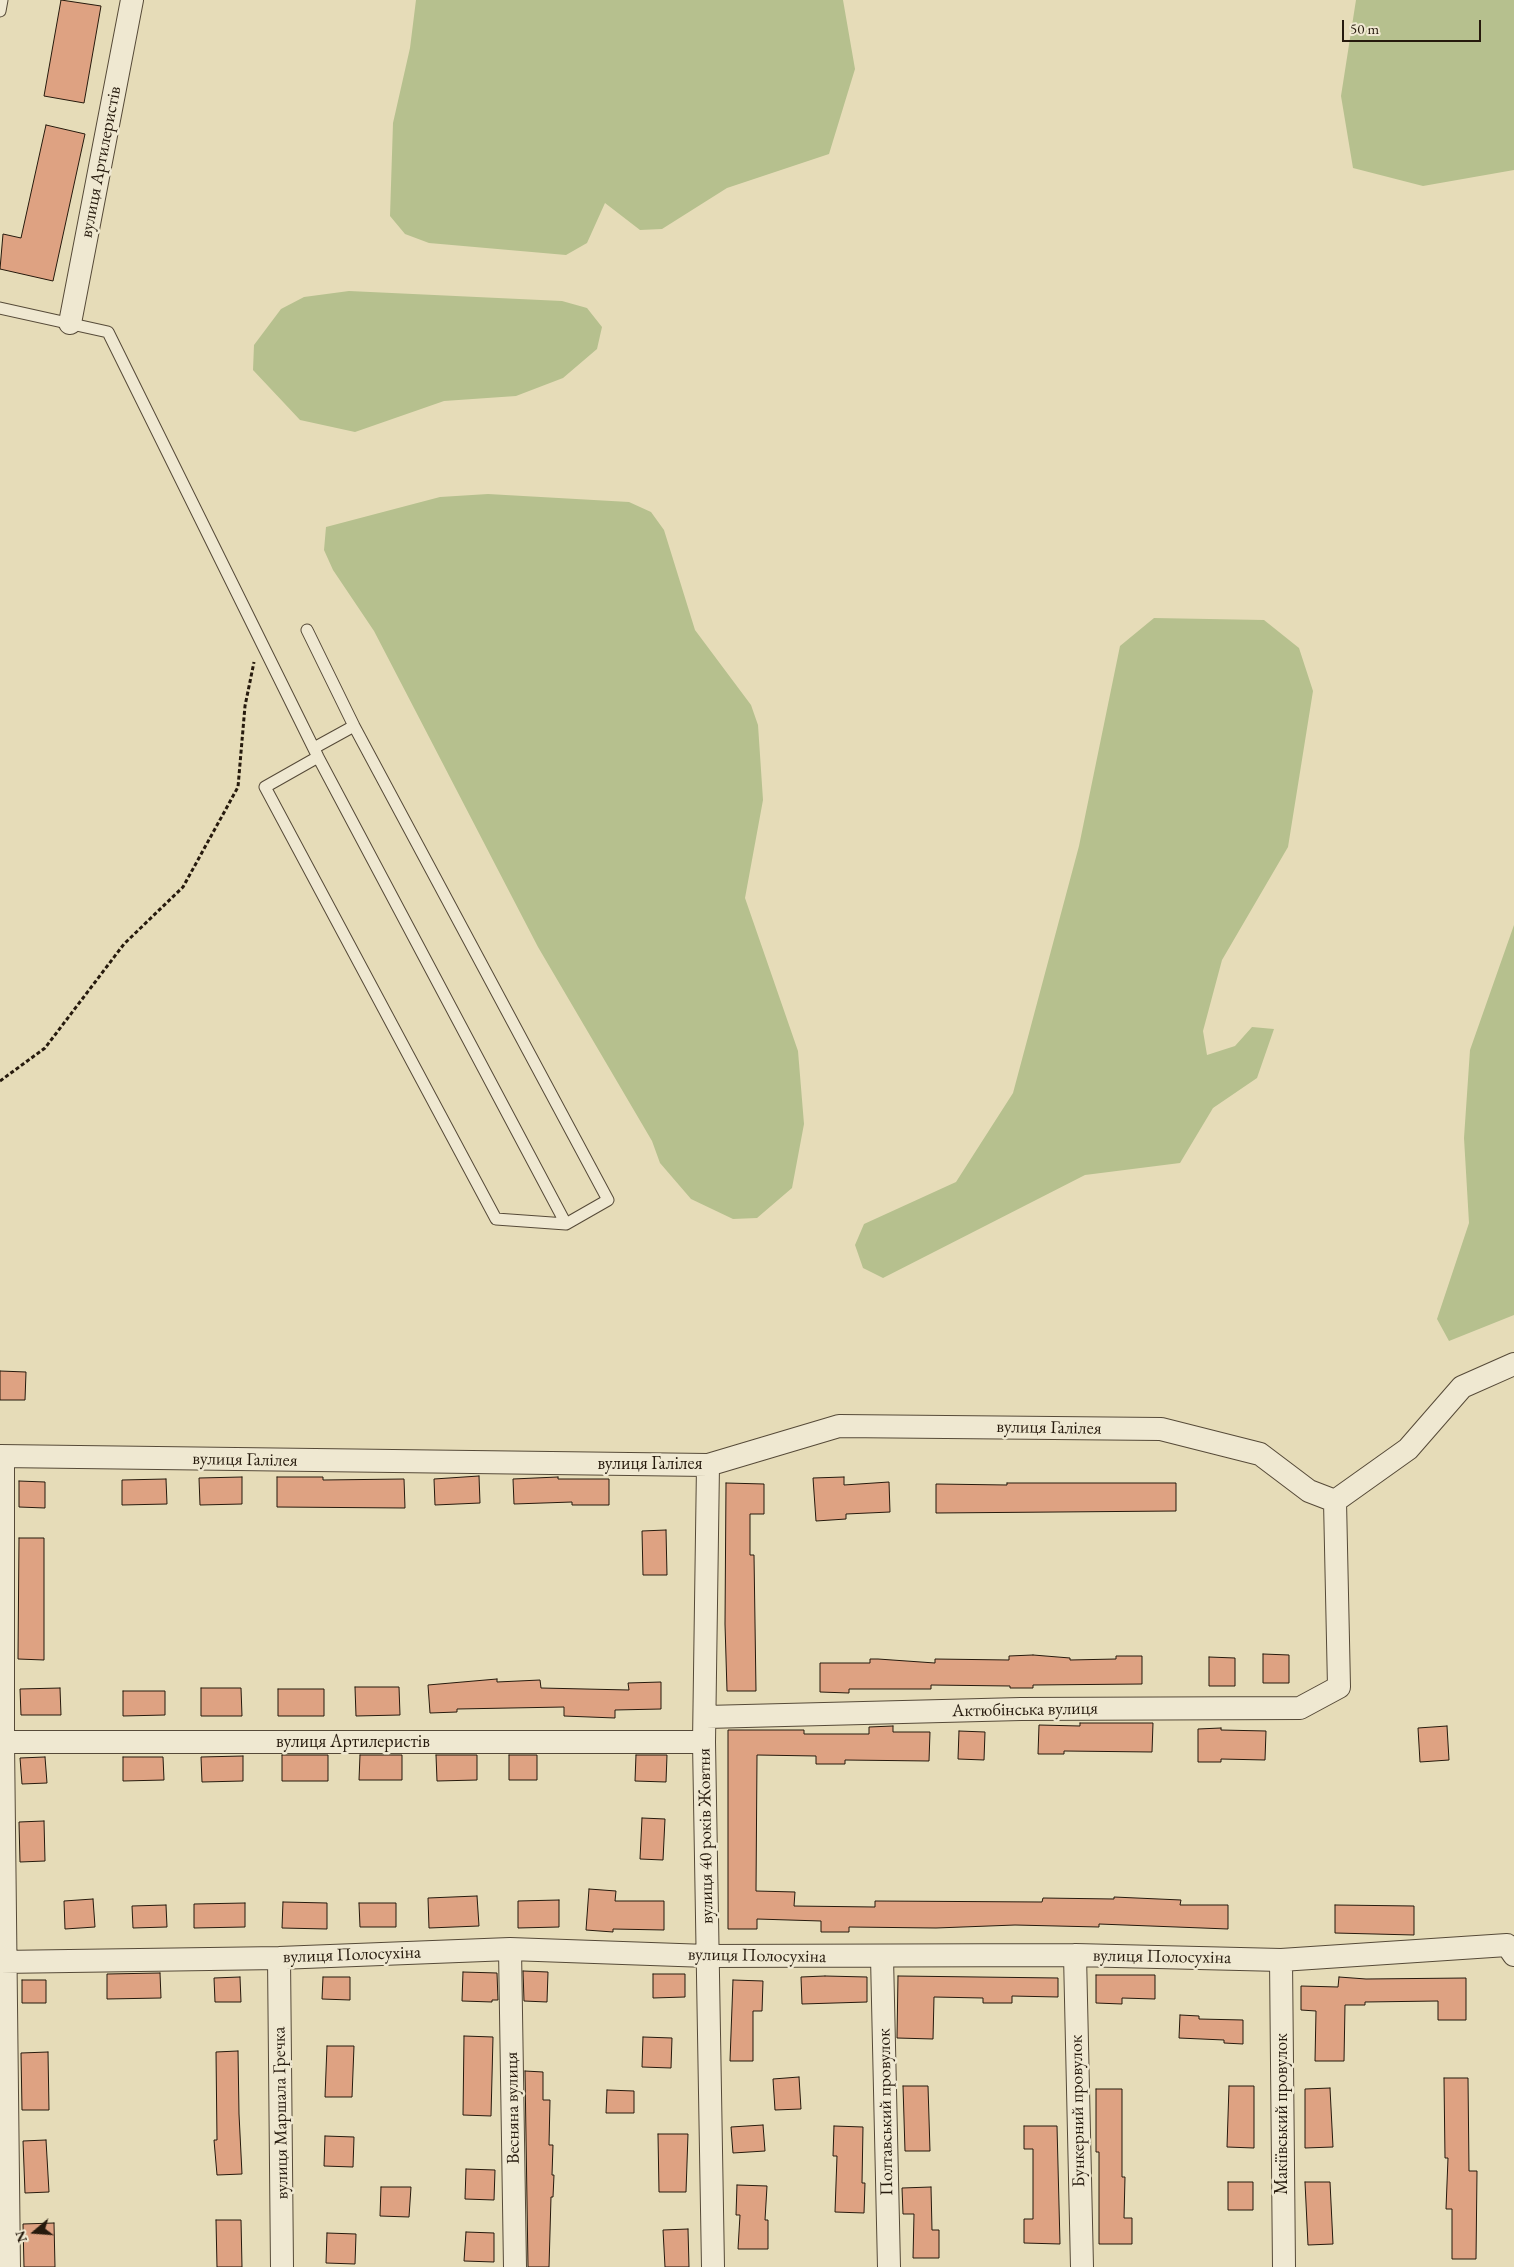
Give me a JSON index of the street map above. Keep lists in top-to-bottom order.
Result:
{
  "streets": {
    "street": [
      "вулиця Артилеристів",
      "вулиця Галілея",
      "Актюбінська вулиця",
      "вулиця 40 років Жовтня",
      "вулиця Полосухіна",
      "Весняна вулиця",
      "Бункерний провулок",
      "Полтавський провулок",
      "вулиця Маршала Гречка",
      "Макіївський провулок"
    ]
  },
  "crossings": [
    ["вулиця Артилеристів", "вулиця 40 років Жовтня"],
    ["вулиця Галілея", "Актюбінська вулиця"],
    ["вулиця Галілея", "вулиця 40 років Жовтня"],
    ["Актюбінська вулиця", "вулиця 40 років Жовтня"],
    ["вулиця 40 років Жовтня", "вулиця Полосухіна"],
    ["вулиця Полосухіна", "Весняна вулиця"],
    ["вулиця Полосухіна", "Бункерний провулок"],
    ["вулиця Полосухіна", "Полтавський провулок"],
    ["вулиця Полосухіна", "вулиця Маршала Гречка"],
    ["вулиця Полосухіна", "Макіївський провулок"]
  ],
  "scale_bar": "50 m",
  "north": "left"
}
